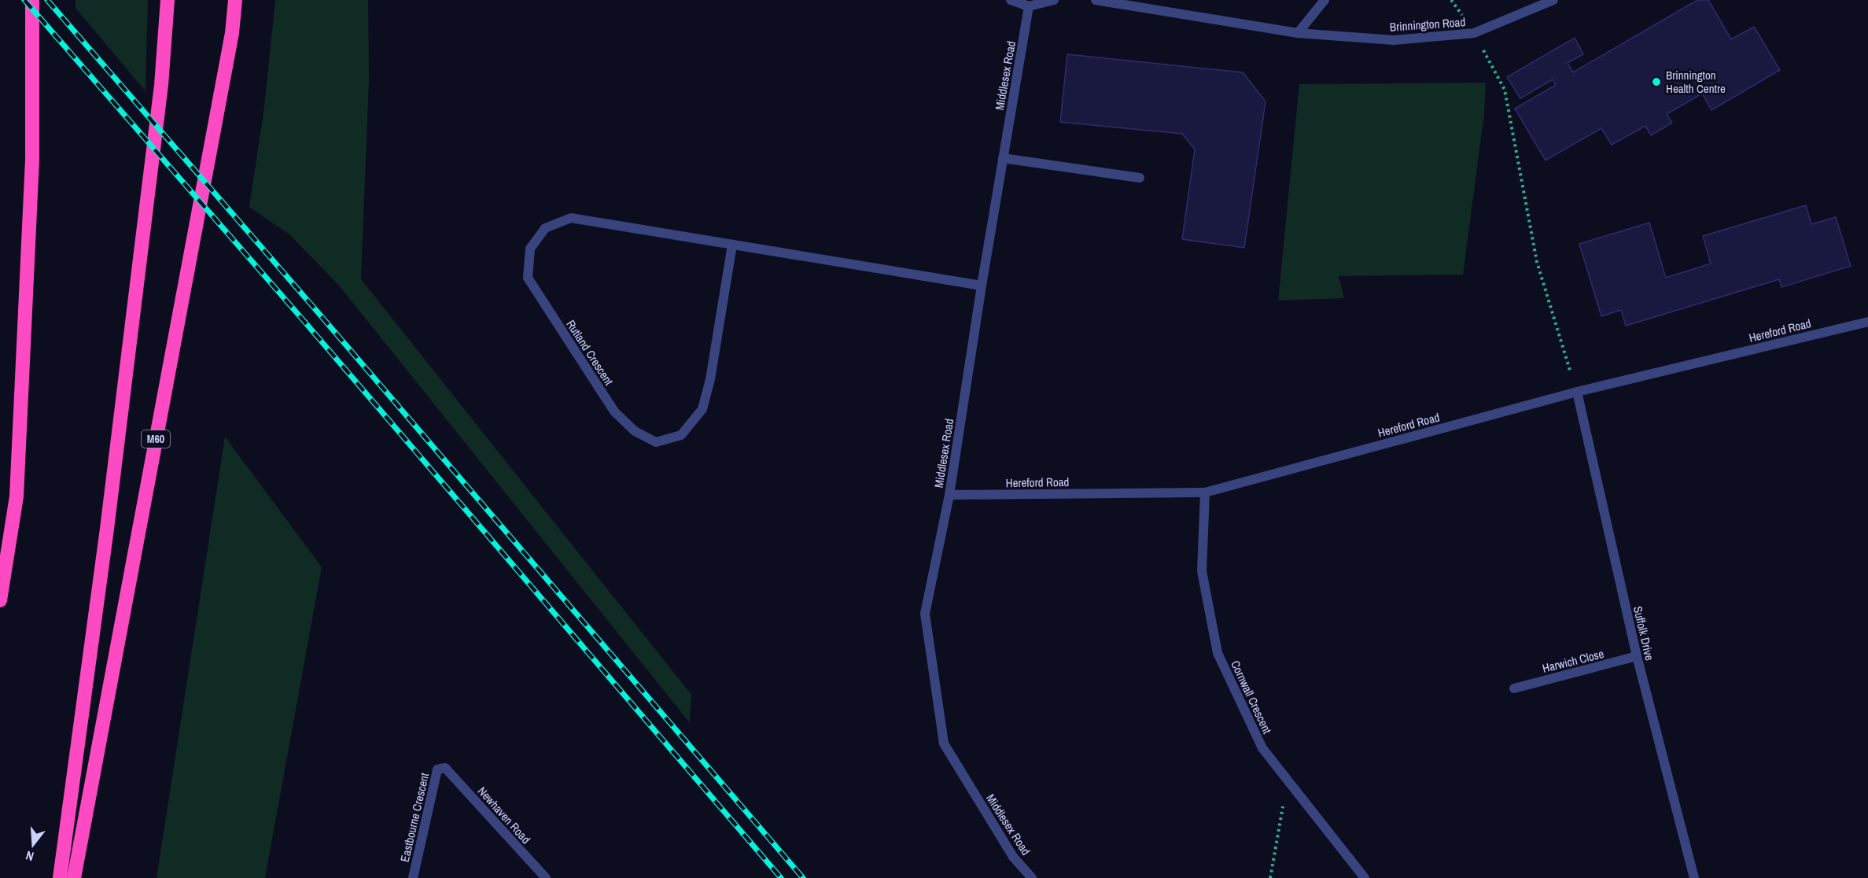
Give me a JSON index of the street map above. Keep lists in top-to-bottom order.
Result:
{
  "streets": {
    "highway": ["M60"],
    "street": [
      "Brinnington Road",
      "Middlesex Road",
      "Hereford Road",
      "Rutland Crescent",
      "Suffolk Drive",
      "Harwich Close",
      "Cornwall Crescent",
      "Newhaven Road",
      "Eastbourne Crescent"
    ]
  },
  "crossings": [
    ["Middlesex Road", "Hereford Road"],
    ["Middlesex Road", "Rutland Crescent"],
    ["Hereford Road", "Suffolk Drive"],
    ["Hereford Road", "Cornwall Crescent"],
    ["Suffolk Drive", "Harwich Close"],
    ["Newhaven Road", "Eastbourne Crescent"]
  ],
  "places": ["Brinnington Health Centre"],
  "north": "bottom"
}
